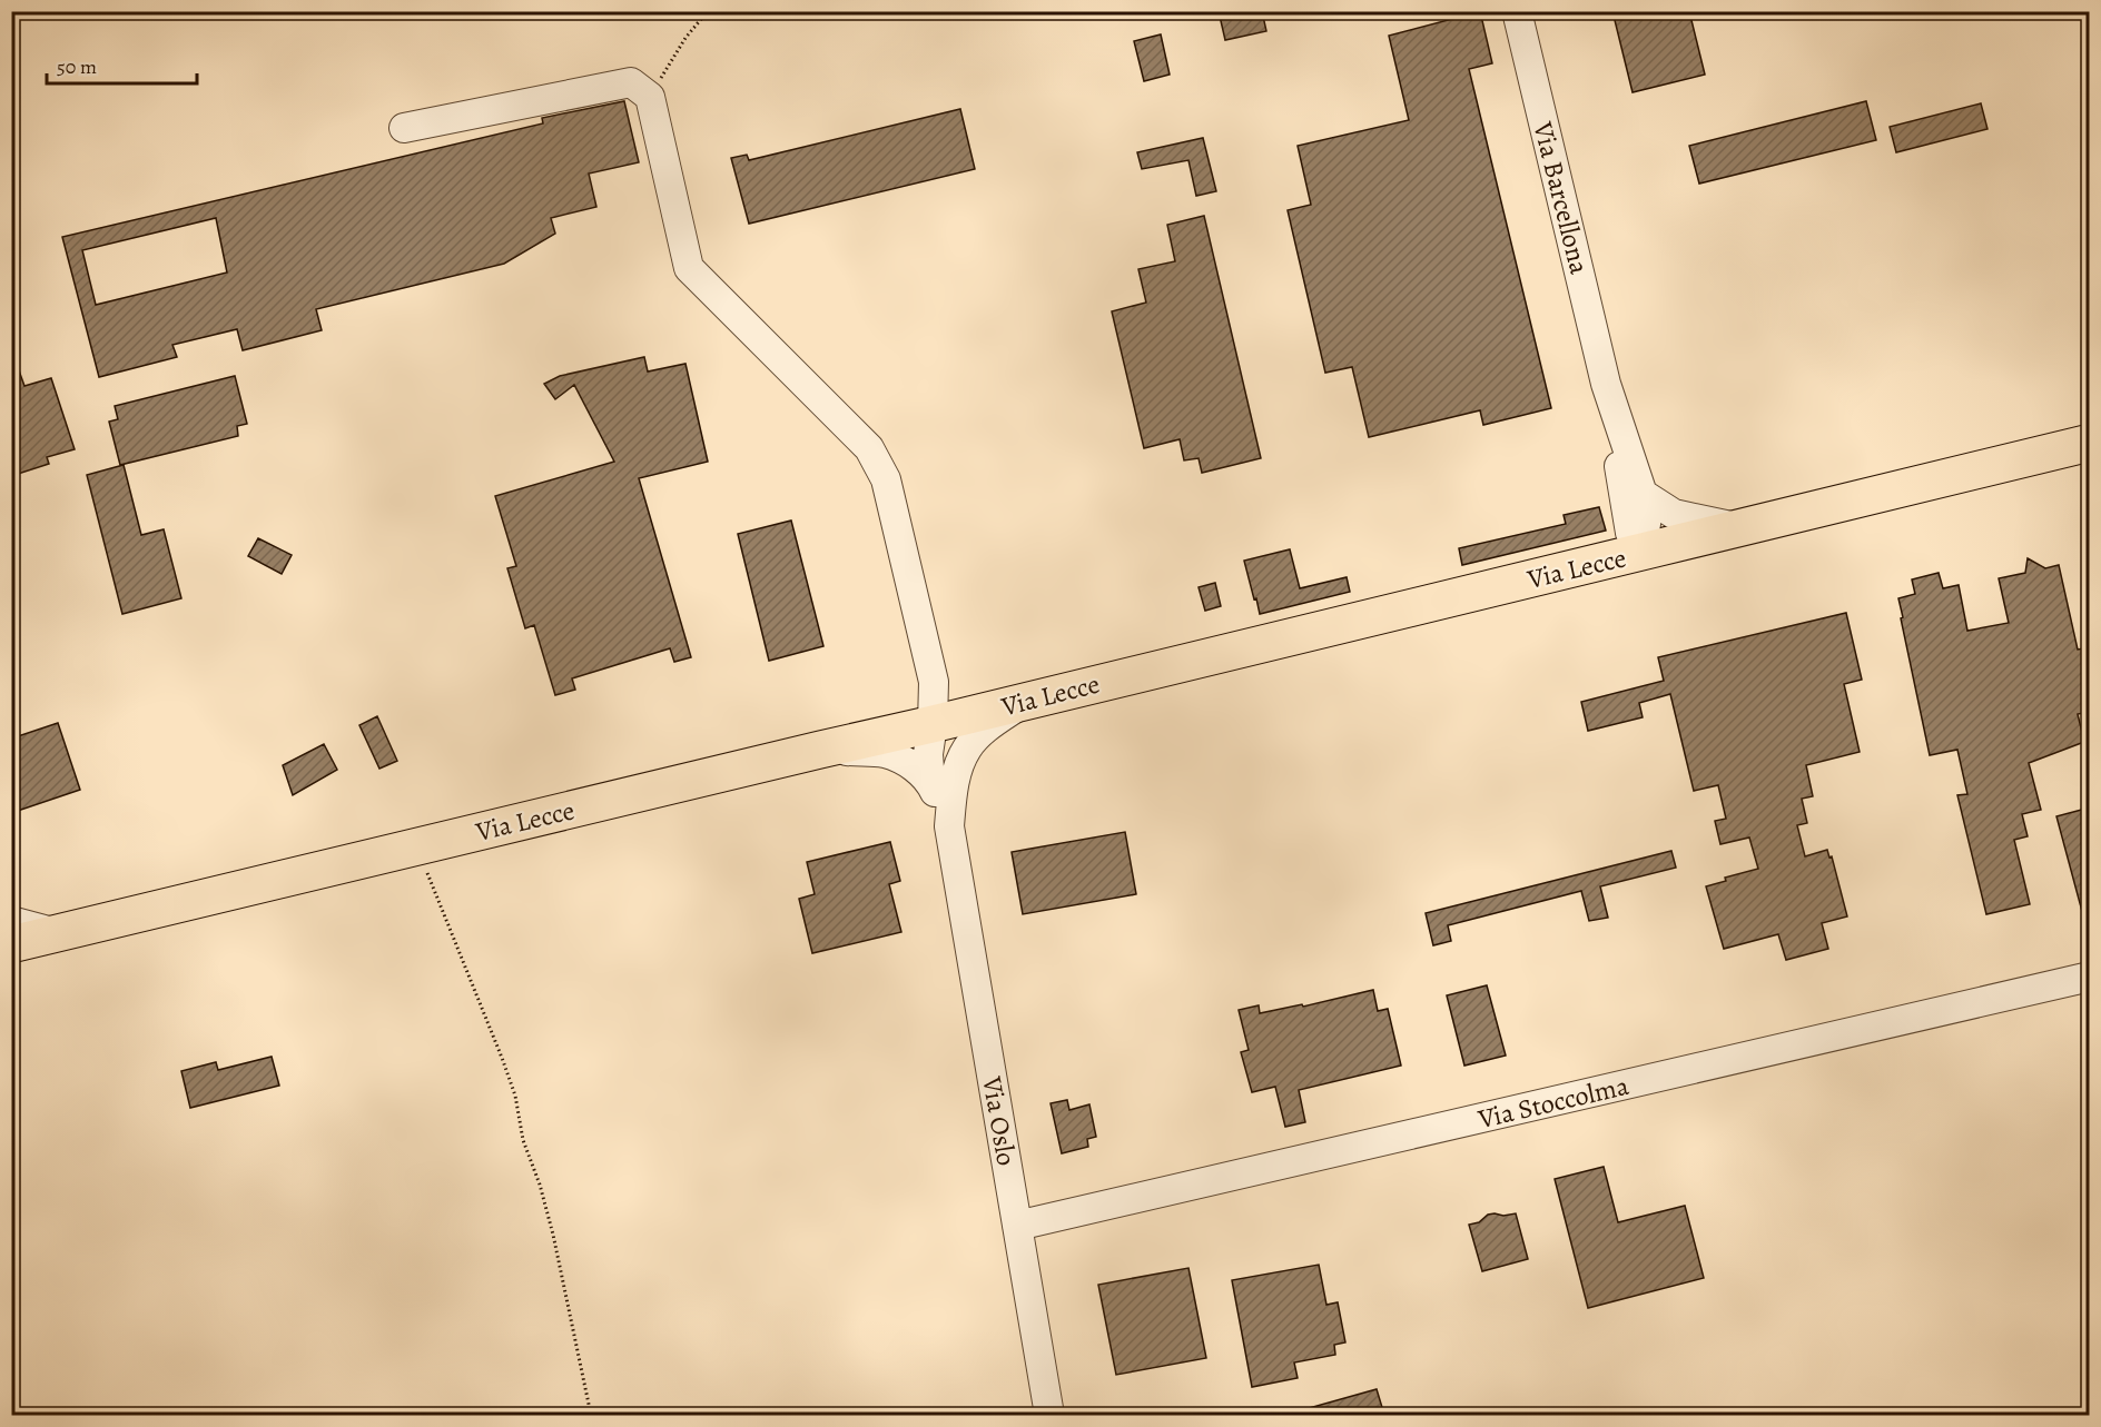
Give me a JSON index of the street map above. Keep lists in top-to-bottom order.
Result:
{
  "streets": {
    "main road": ["Via Lecce"],
    "street": ["Via Barcellona", "Via Stoccolma", "Via Oslo"]
  },
  "crossings": [
    ["Via Barcellona", "Via Lecce"],
    ["Via Stoccolma", "Via Oslo"]
  ],
  "scale_bar": "50 m"
}
